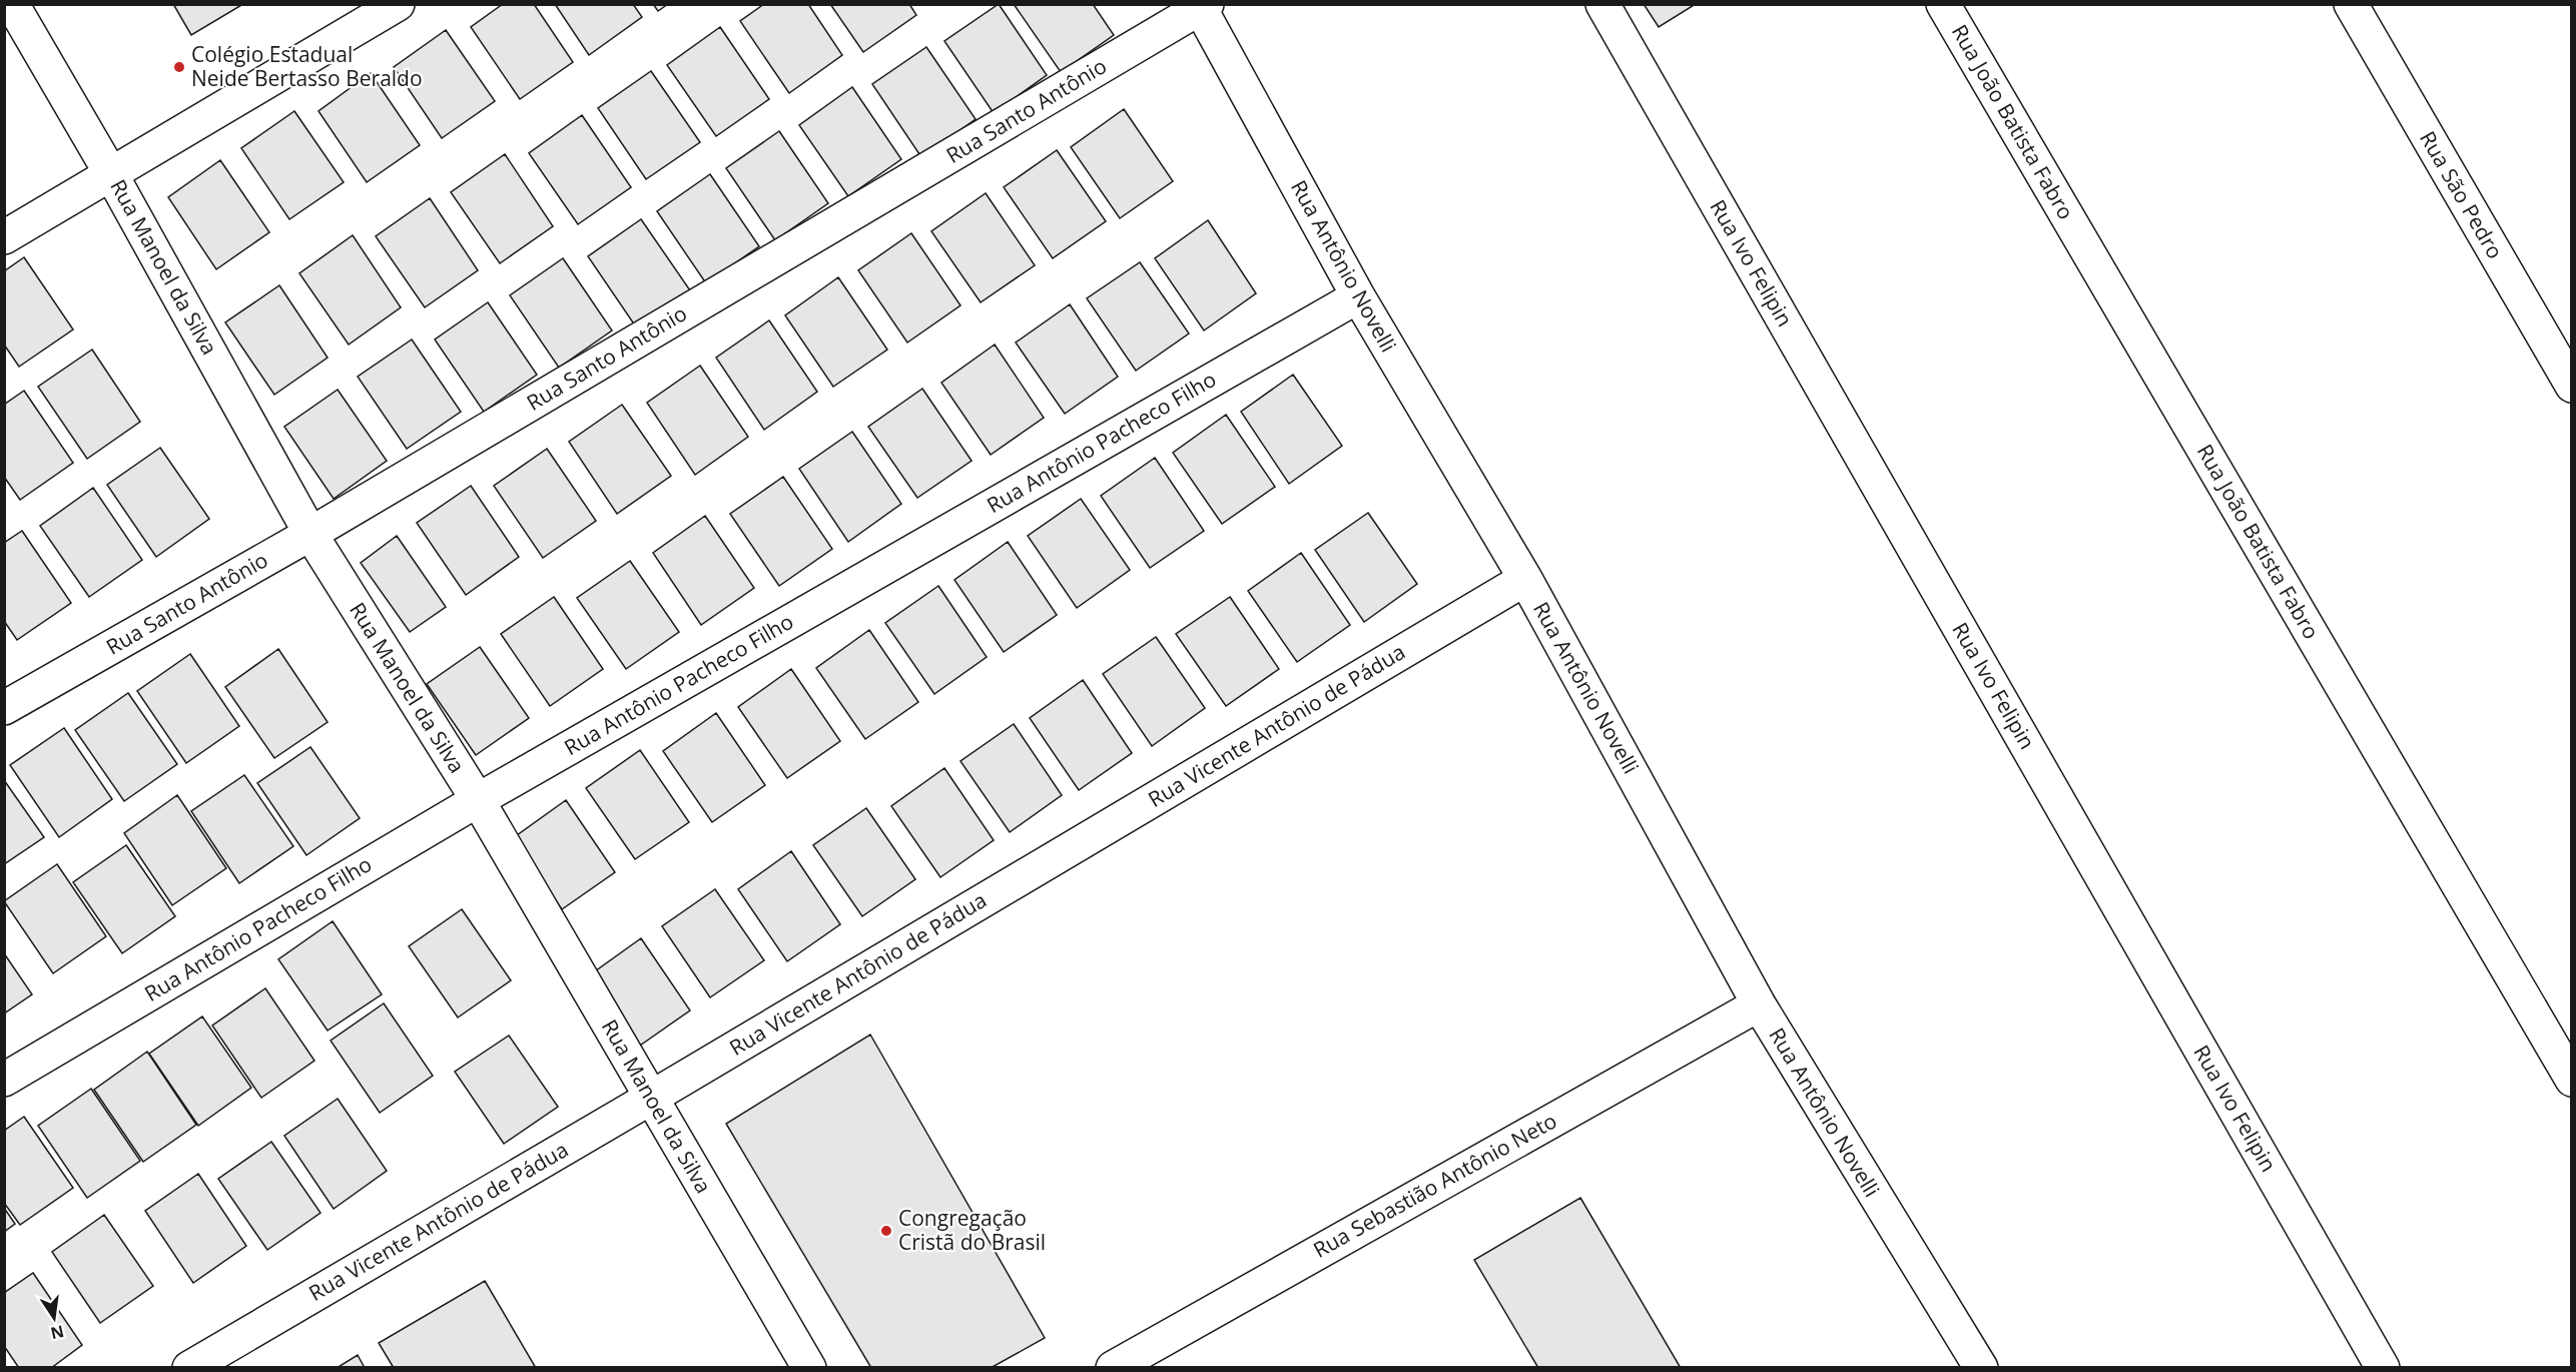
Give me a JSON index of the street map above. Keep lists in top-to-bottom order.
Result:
{
  "streets": {
    "street": [
      "Rua Santo Antônio",
      "Rua João Batista Fabro",
      "Rua São Pedro",
      "Rua Ivo Felipin",
      "Rua Antônio Novelli",
      "Rua Manoel da Silva",
      "Rua Antônio Pacheco Filho",
      "Rua Vicente Antônio de Pádua",
      "Rua Sebastião Antônio Neto"
    ]
  },
  "crossings": [
    ["Rua Santo Antônio", "Rua Antônio Novelli"],
    ["Rua Santo Antônio", "Rua Manoel da Silva"],
    ["Rua Antônio Novelli", "Rua Antônio Pacheco Filho"],
    ["Rua Antônio Novelli", "Rua Vicente Antônio de Pádua"],
    ["Rua Antônio Novelli", "Rua Sebastião Antônio Neto"],
    ["Rua Manoel da Silva", "Rua Antônio Pacheco Filho"],
    ["Rua Manoel da Silva", "Rua Vicente Antônio de Pádua"]
  ],
  "places": ["Colégio Estadual Neide Bertasso Beraldo", "Congregação Cristã do Brasil"],
  "north": "bottom"
}
